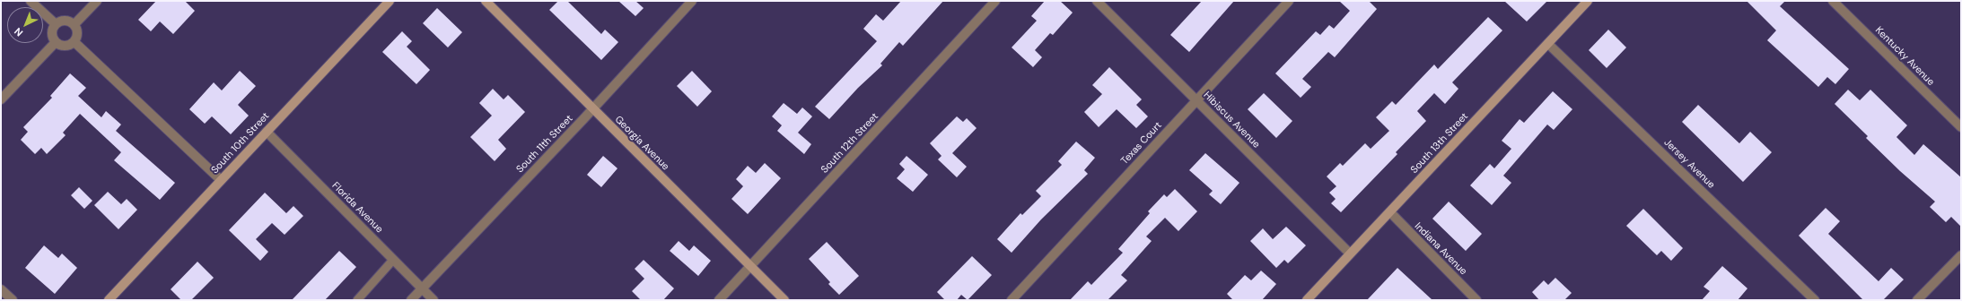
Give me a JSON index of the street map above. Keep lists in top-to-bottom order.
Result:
{
  "streets": {
    "street": [
      "Kentucky Avenue",
      "Hibiscus Avenue",
      "South 10th Street",
      "Georgia Avenue",
      "South 12th Street",
      "Texas Court",
      "South 13th Street",
      "South 11th Street",
      "Jersey Avenue",
      "Florida Avenue",
      "Indiana Avenue"
    ]
  },
  "crossings": [
    ["Hibiscus Avenue", "Texas Court"],
    ["Hibiscus Avenue", "South 13th Street"],
    ["South 10th Street", "Florida Avenue"],
    ["Georgia Avenue", "South 12th Street"],
    ["Georgia Avenue", "South 11th Street"],
    ["South 13th Street", "Jersey Avenue"],
    ["South 13th Street", "Indiana Avenue"],
    ["South 11th Street", "Florida Avenue"]
  ],
  "north": "bottom left"
}
